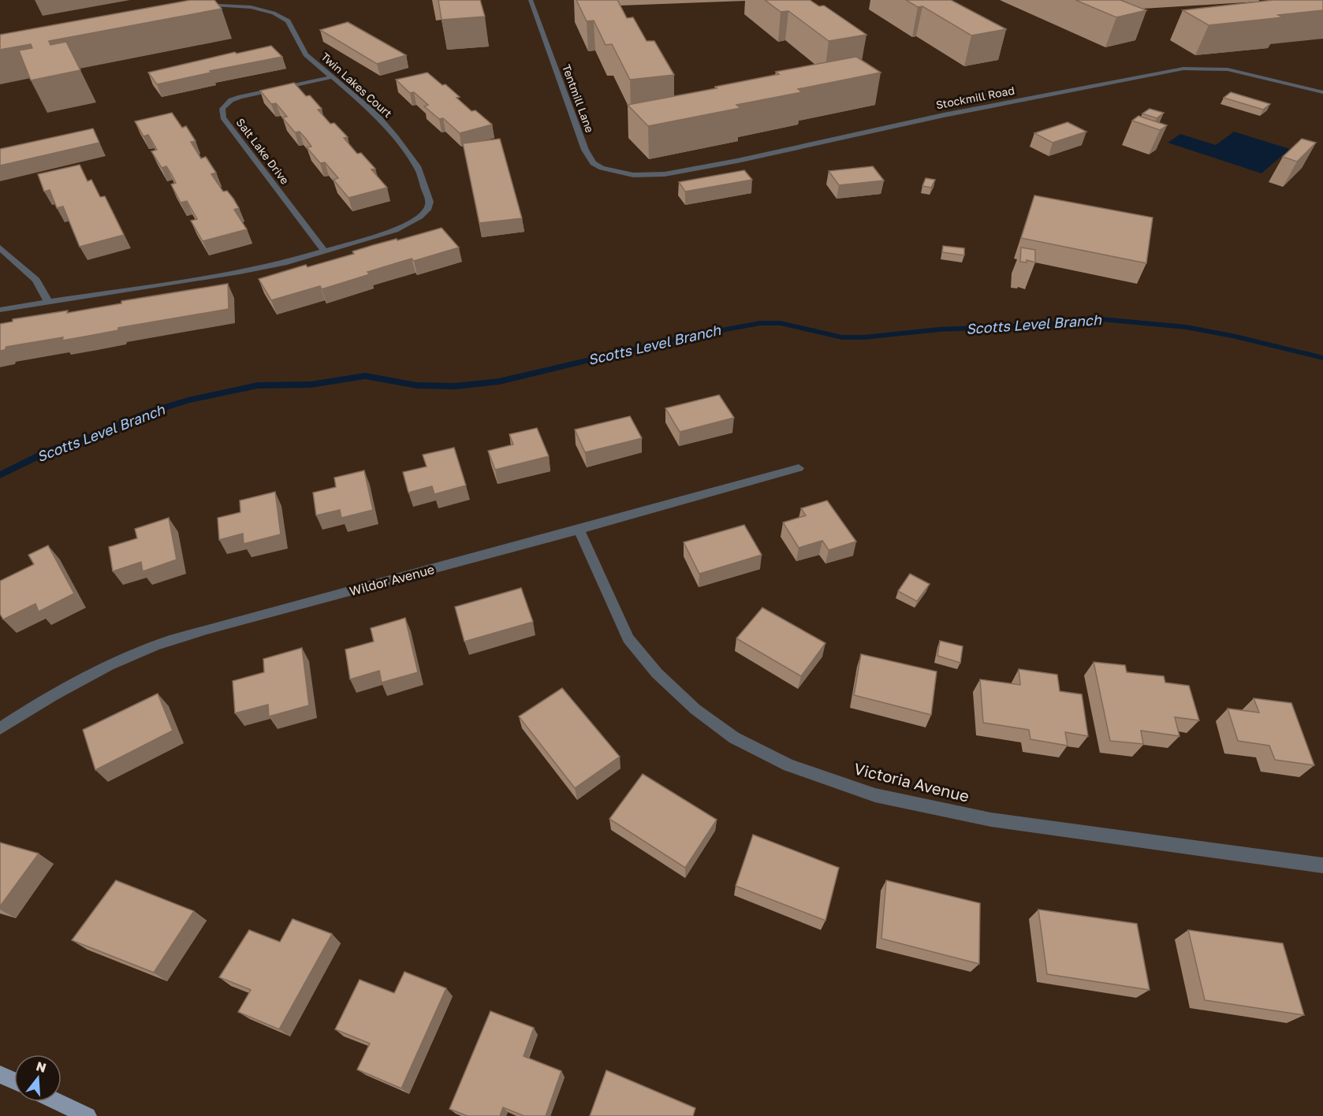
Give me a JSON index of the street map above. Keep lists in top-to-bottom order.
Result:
{
  "streets": {
    "street": [
      "Twin Lakes Court",
      "Stockmill Road",
      "Tentmill Lane",
      "Salt Lake Drive",
      "Wildor Avenue",
      "Victoria Avenue"
    ]
  },
  "crossings": [
    ["Twin Lakes Court", "Salt Lake Drive"],
    ["Stockmill Road", "Tentmill Lane"],
    ["Wildor Avenue", "Victoria Avenue"]
  ],
  "water": ["Scotts Level Branch"],
  "north": "top"
}
